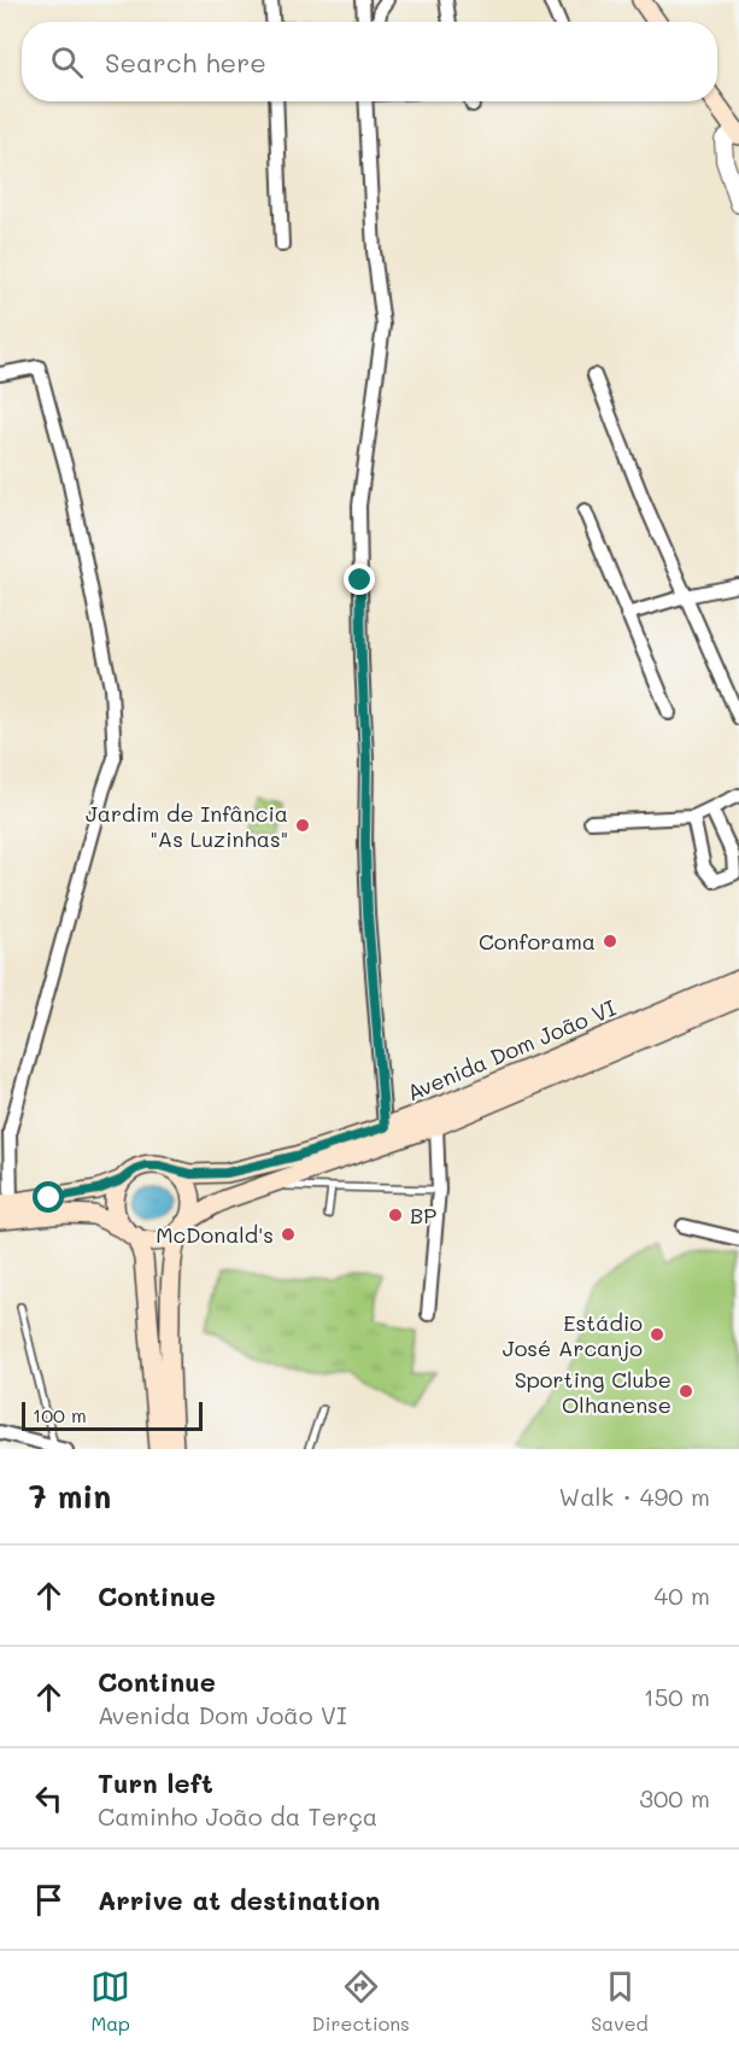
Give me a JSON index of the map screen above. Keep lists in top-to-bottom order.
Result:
{
  "streets": {
    "main road": ["Avenida Dom João VI"]
  },
  "places": [
    "Jardim de Infância \"As Luzinhas\"",
    "Conforama",
    "BP",
    "McDonald's",
    "Estádio José Arcanjo",
    "Sporting Clube Olhanense"
  ],
  "scale_bar": "100 m",
  "page": {
    "search": "Search here",
    "scale": "100 m",
    "heading": ["7 min", "Walk · 490 m"],
    "list": [
      ["Continue", "40 m"],
      ["Continue", "Avenida Dom João VI", "150 m"],
      ["Turn left", "Caminho João da Terça", "300 m"],
      "Arrive at destination"
    ],
    "nav": ["Map", "Directions", "Saved"]
  }
}
